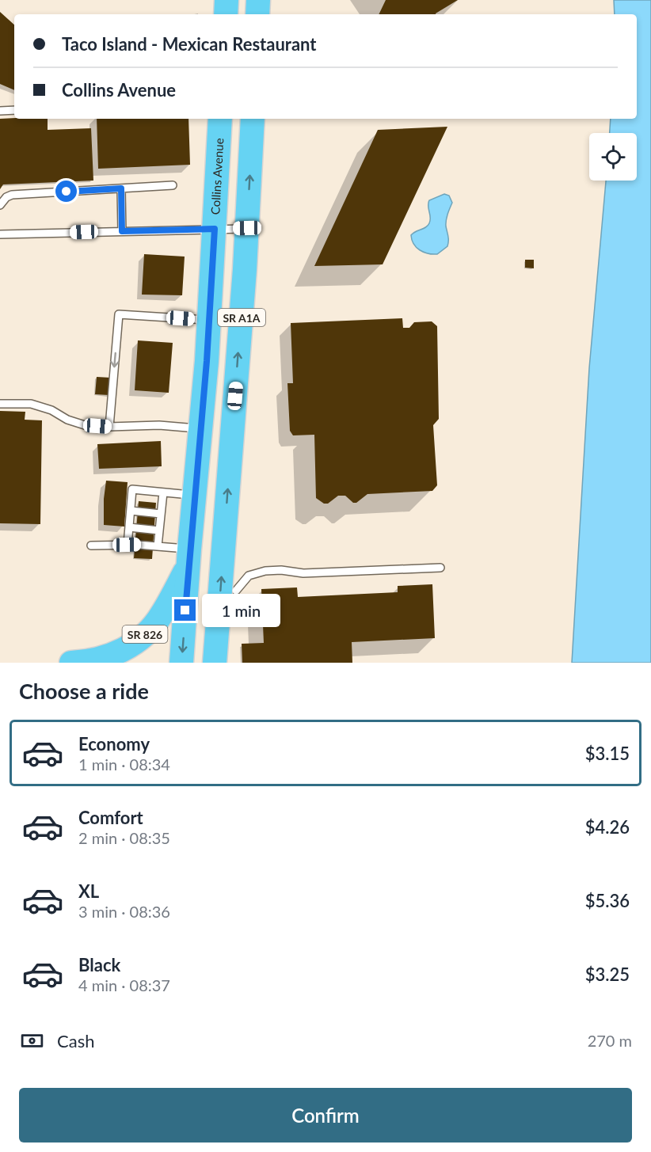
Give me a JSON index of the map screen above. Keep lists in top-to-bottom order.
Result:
{
  "streets": {
    "main road": ["Collins Avenue", "SR A1A", "SR 826"]
  },
  "crossings": [
    ["Collins Avenue", "SR 826"]
  ],
  "page": {
    "banner": ["Taco Island - Mexican Restaurant", "Collins Avenue"],
    "bubble": "1 min",
    "heading": "Choose a ride",
    "list": [
      {
        "name": "Economy",
        "note": "1 min · 08:34",
        "value": "$3.15"
      },
      {
        "name": "Comfort",
        "note": "2 min · 08:35",
        "value": "$4.26"
      },
      {
        "name": "XL",
        "note": "3 min · 08:36",
        "value": "$5.36"
      },
      {
        "name": "Black",
        "note": "4 min · 08:37",
        "value": "$3.25"
      }
    ],
    "pay": ["Cash", "270 m"],
    "buttons": "Confirm"
  }
}
